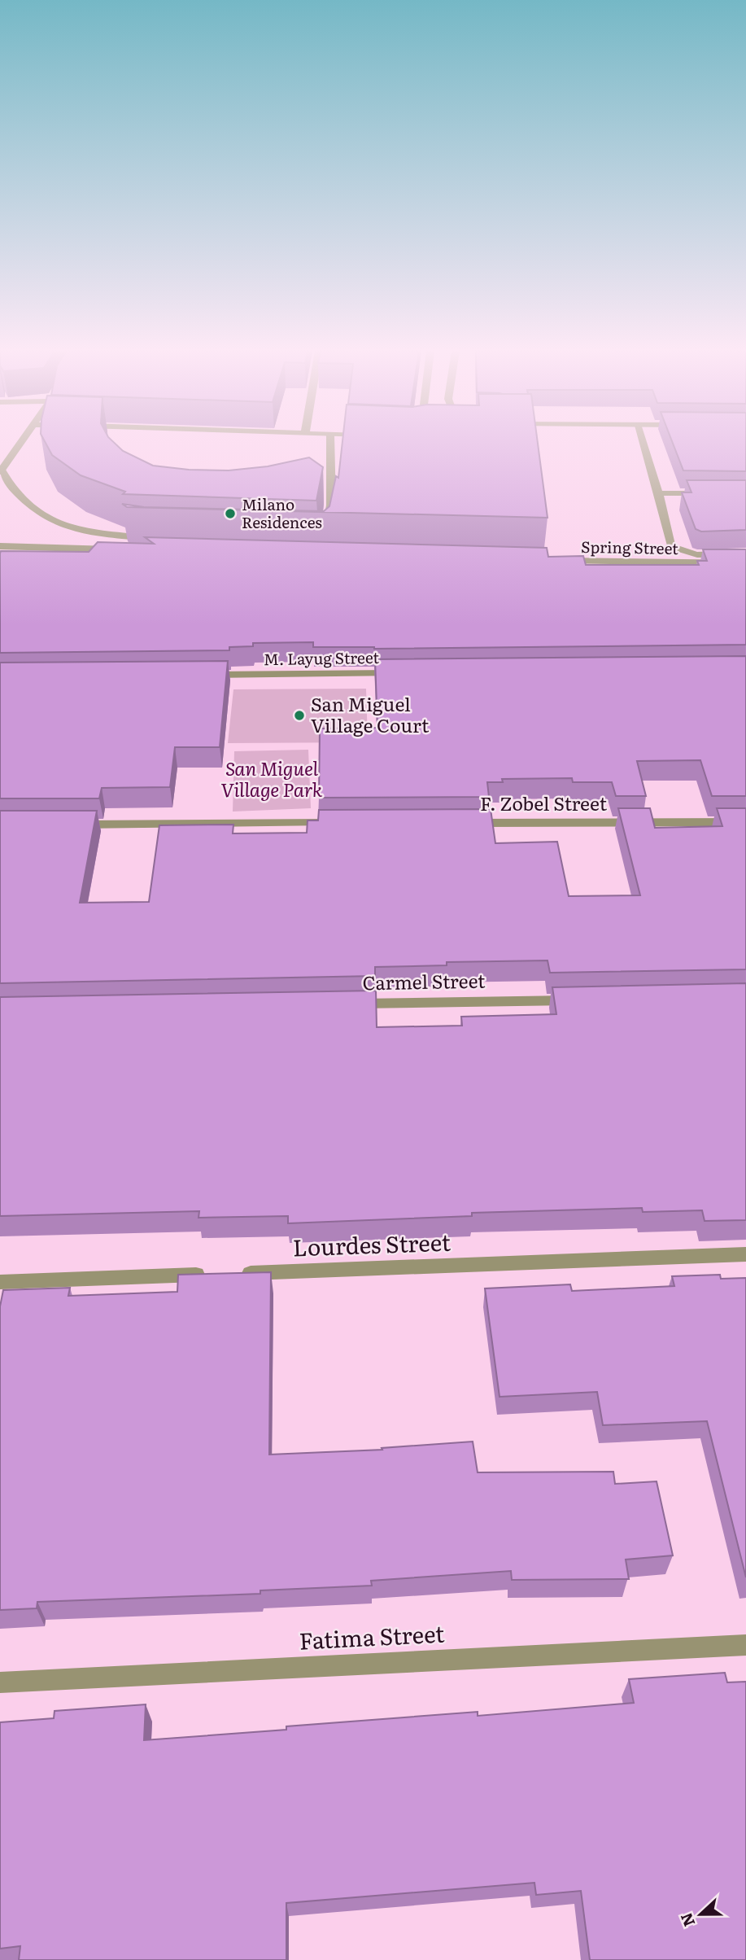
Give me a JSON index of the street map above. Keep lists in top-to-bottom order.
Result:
{
  "streets": {
    "street": [
      "Spring Street",
      "M. Layug Street",
      "F. Zobel Street",
      "Carmel Street",
      "Lourdes Street",
      "Fatima Street"
    ]
  },
  "parks": ["San Miguel Village Park"],
  "places": ["Milano Residences", "San Miguel Village Court"],
  "north": "left"
}
